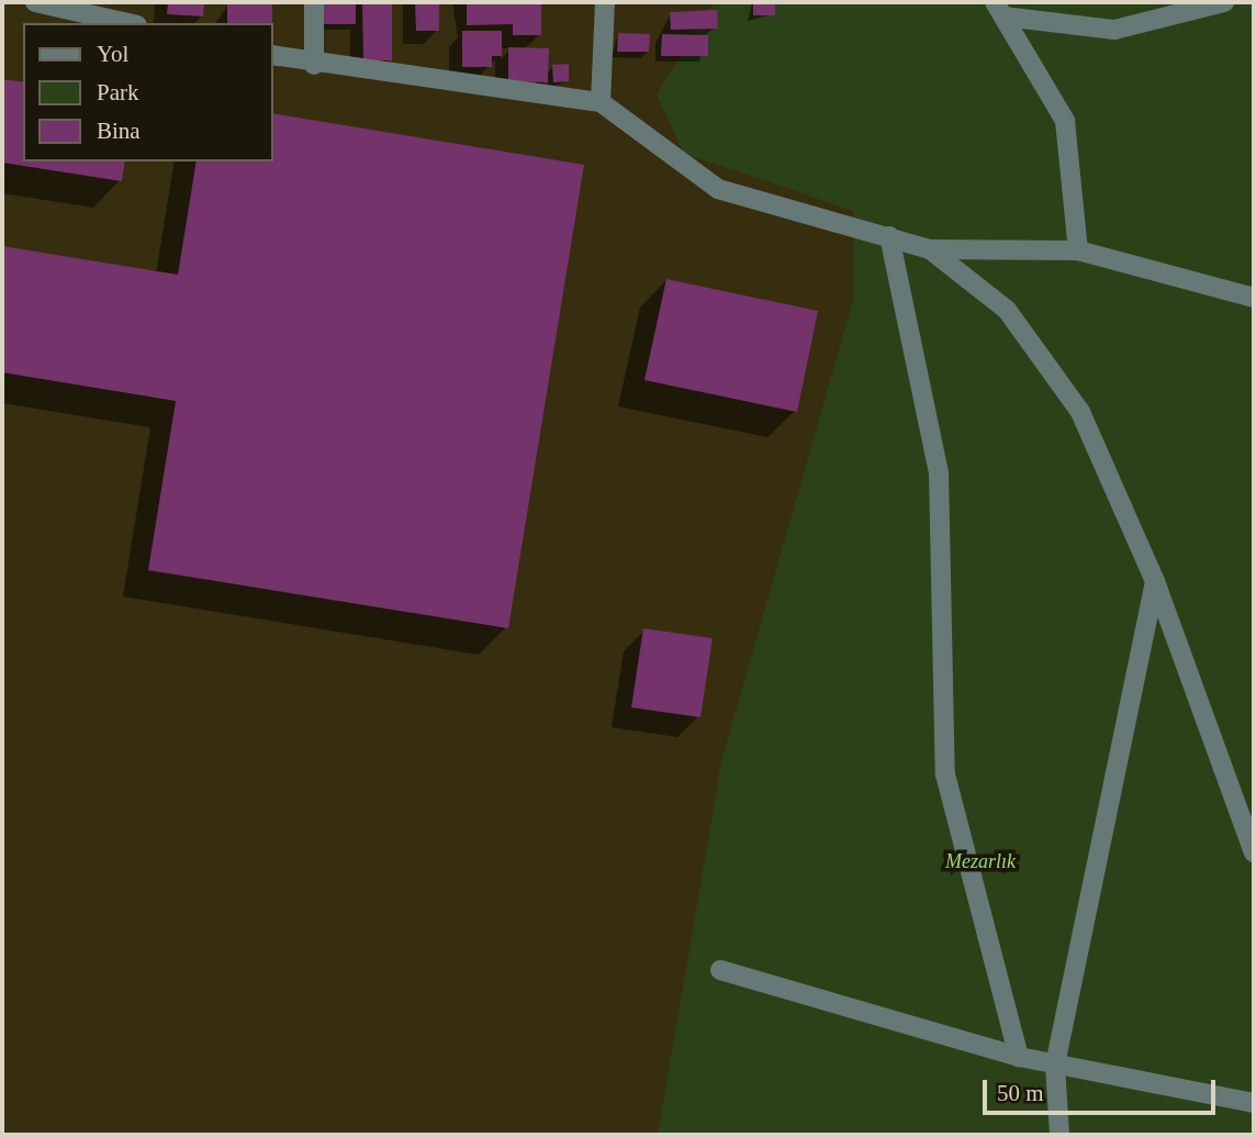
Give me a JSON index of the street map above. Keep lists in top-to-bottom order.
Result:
{
  "parks": ["Mezarlık"],
  "legend": ["Yol", "Park", "Bina"],
  "scale_bar": "50 m"
}
